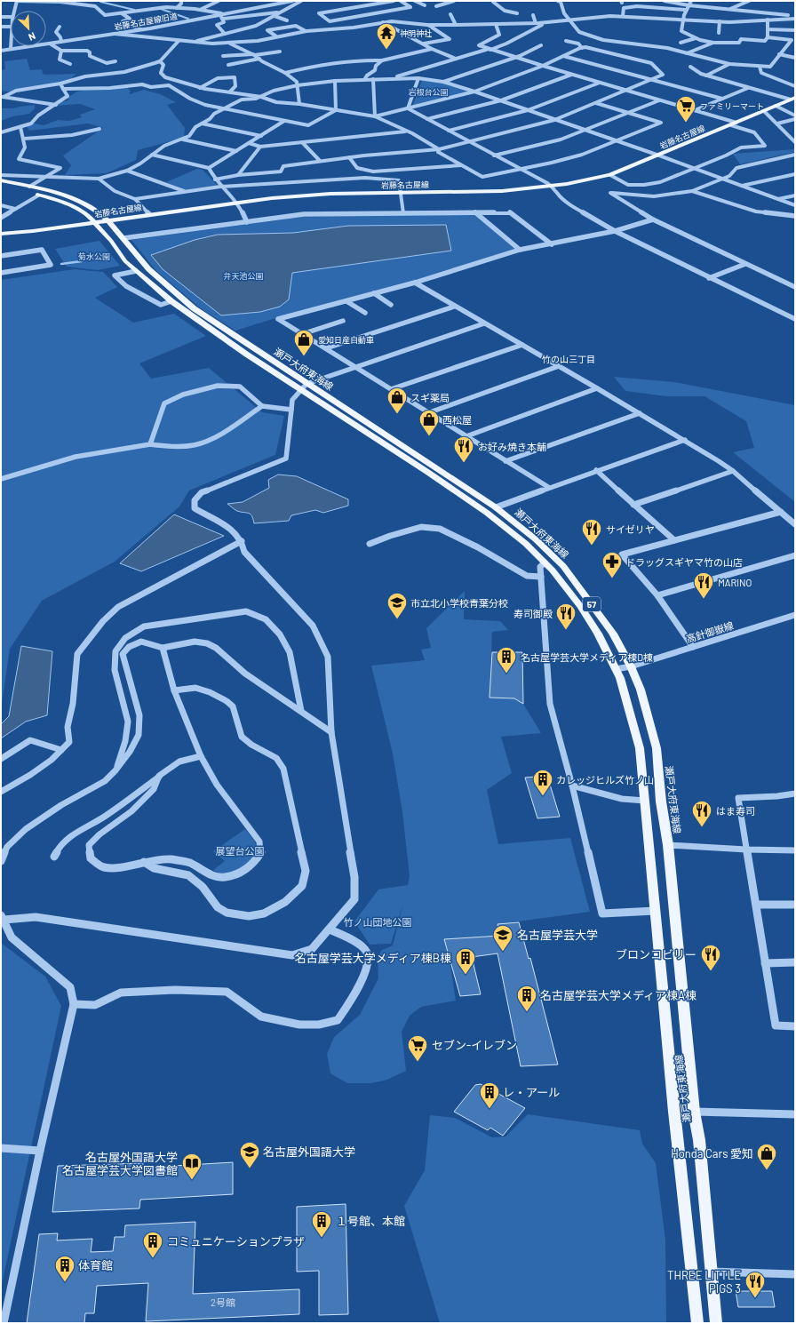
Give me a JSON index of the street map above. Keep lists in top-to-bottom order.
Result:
{
  "streets": {
    "main road": ["岩藤名古屋線", "瀬戸大府東海線", "57"],
    "street": ["岩藤名古屋線旧道", "高針御嶽線"]
  },
  "crossings": [
    ["岩藤名古屋線", "瀬戸大府東海線"],
    ["瀬戸大府東海線", "高針御嶽線"]
  ],
  "districts": ["竹の山三丁目"],
  "parks": [
    "岩根台公園",
    "菊水公園",
    "弁天池公園",
    "展望台公園",
    "竹ノ山団地公園"
  ],
  "places": {
    "temple": ["神明神社"],
    "supermarket": ["ファミリーマート", "セブン-イレブン"],
    "shop": [
      "愛知日産自動車",
      "スギ薬局",
      "西松屋",
      "Honda Cars 愛知"
    ],
    "restaurant": [
      "お好み焼き本舗",
      "サイゼリヤ",
      "MARINO",
      "寿司御殿",
      "はま寿司",
      "ブロンコビリー",
      "THREE LITTLE PIGS 3"
    ],
    "pharmacy": ["ドラッグスギヤマ竹の山店"],
    "school or university": ["市立北小学校青葉分校", "名古屋学芸大学", "名古屋外国語大学"],
    "building": [
      "名古屋学芸大学メディア棟D棟",
      "カレッジヒルズ竹ノ山",
      "名古屋学芸大学メディア棟B棟",
      "名古屋学芸大学メディア棟A棟",
      "レ・アール",
      "１号館、本館",
      "コミュニケーションプラザ",
      "体育館"
    ],
    "library": ["名古屋外国語大学 名古屋学芸大学図書館"]
  },
  "house_numbers": ["2号館"],
  "north": "bottom right"
}
